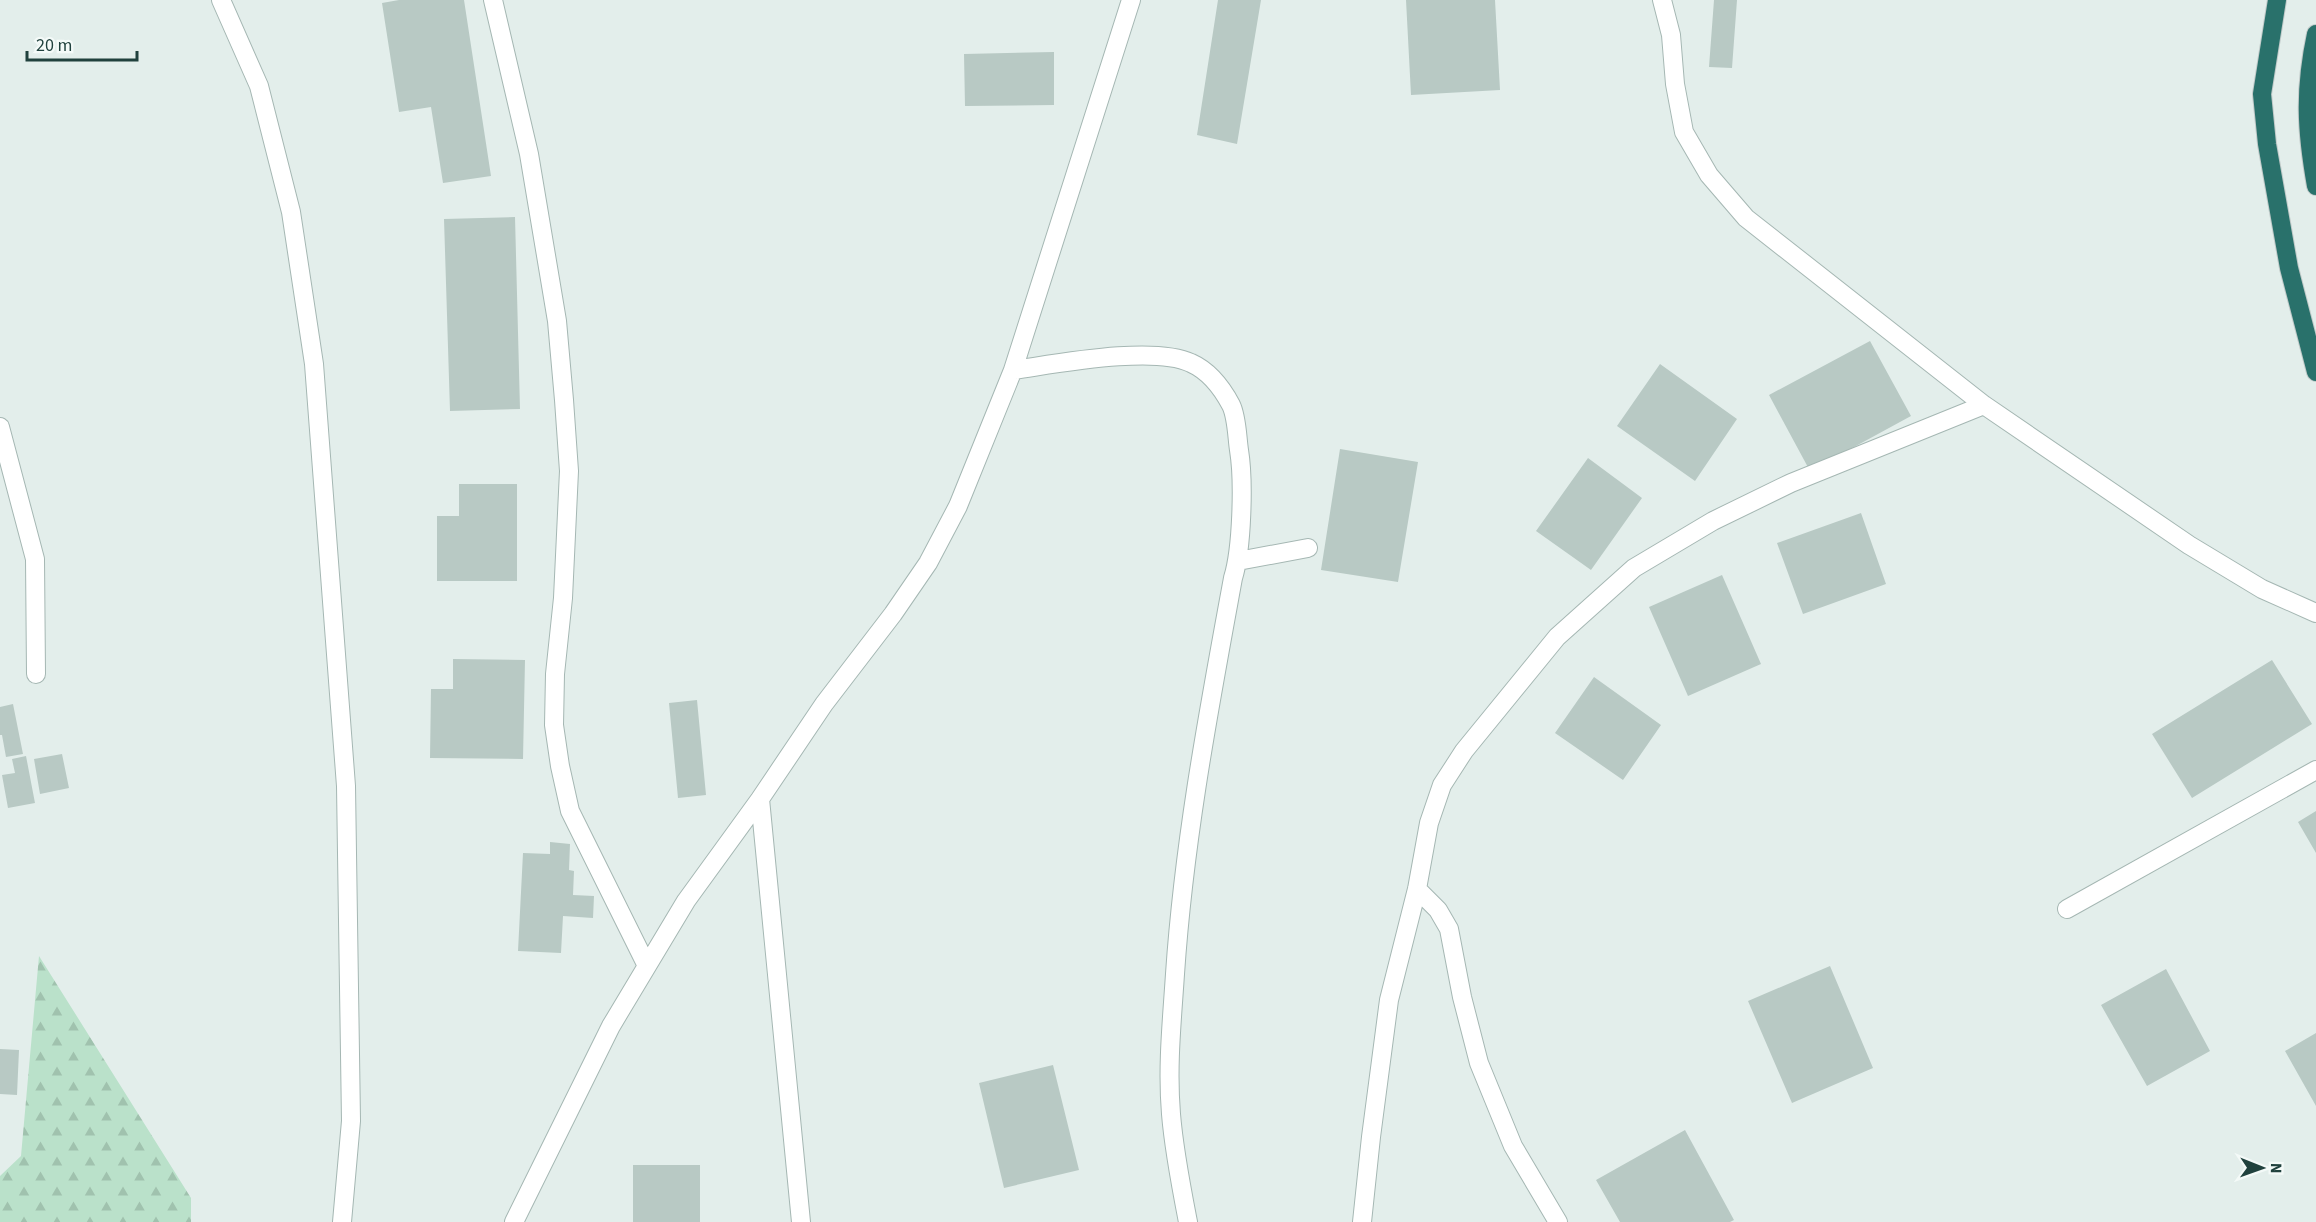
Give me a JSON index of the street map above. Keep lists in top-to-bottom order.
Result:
{
  "scale_bar": "20 m",
  "north": "right"
}
